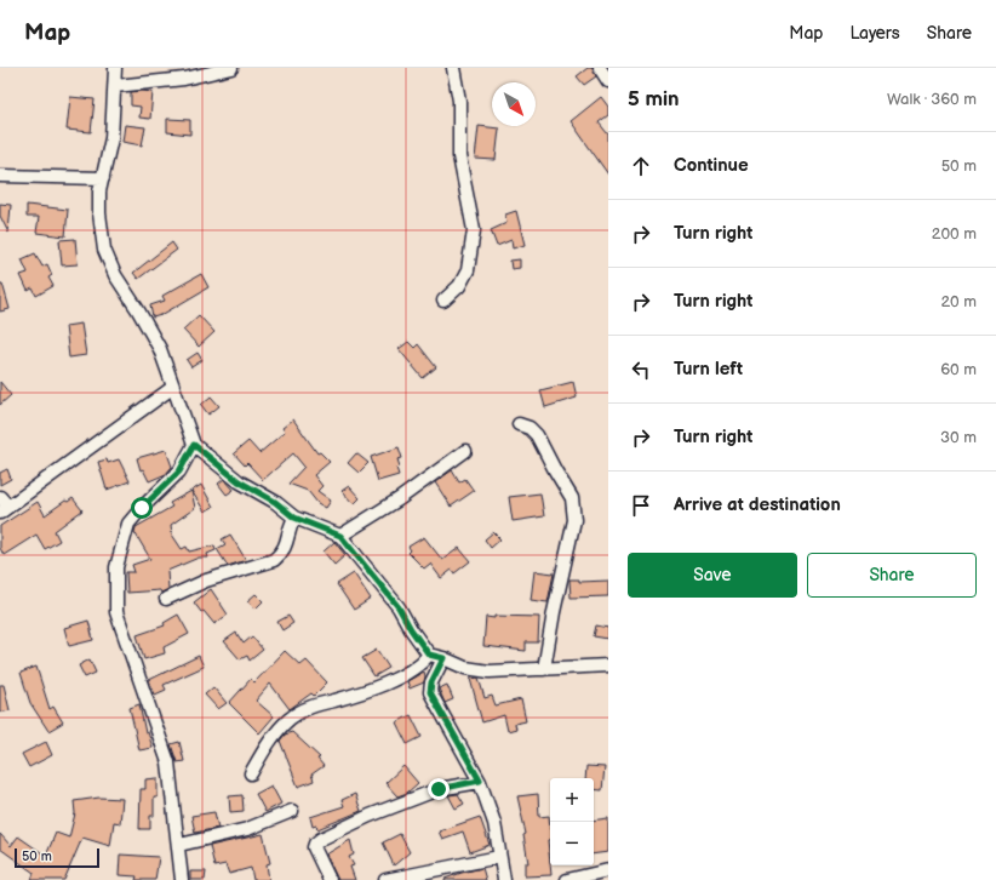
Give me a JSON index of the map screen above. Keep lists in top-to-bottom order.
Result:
{
  "scale_bar": "50 m",
  "north": "bottom right",
  "page": {
    "header": "Map",
    "nav": ["Map", "Layers", "Share"],
    "heading": ["5 min", "Walk · 360 m"],
    "list": [
      ["Continue", "50 m"],
      ["Turn right", "200 m"],
      ["Turn right", "20 m"],
      ["Turn left", "60 m"],
      ["Turn right", "30 m"],
      "Arrive at destination"
    ],
    "buttons": ["Save", "Share"],
    "map_buttons": ["+", "−"],
    "scale": "50 m"
  }
}
